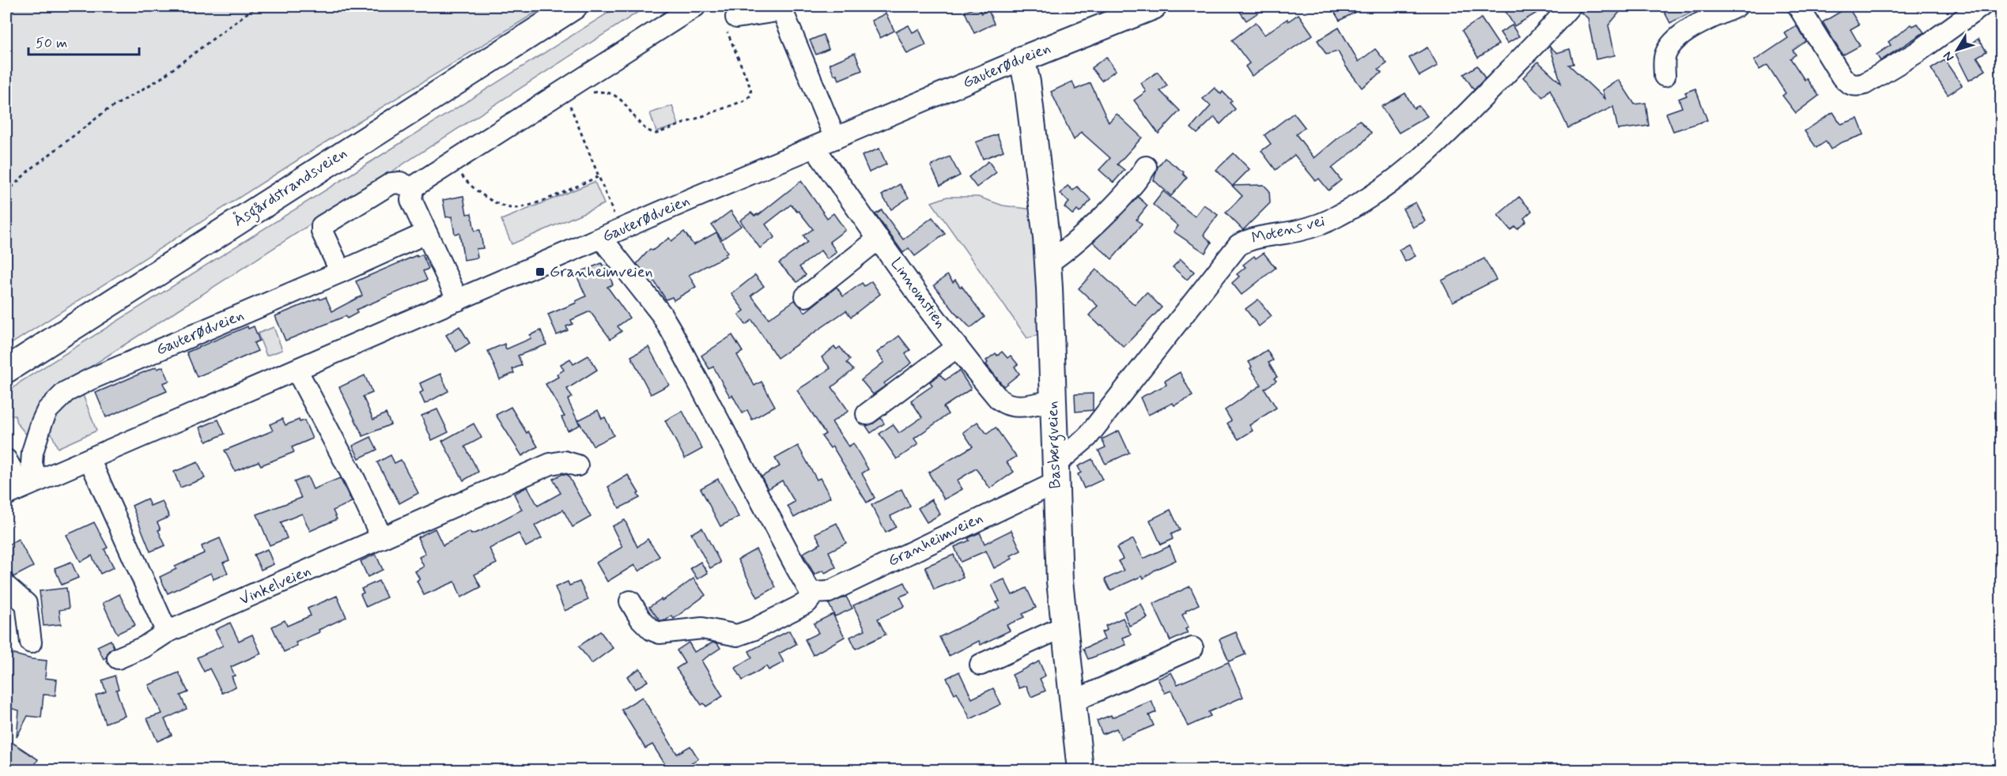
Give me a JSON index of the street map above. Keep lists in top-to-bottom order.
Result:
{
  "streets": {
    "main road": ["Gauterødveien", "Åsgårdstrandsveien", "Basbergveien"],
    "street": [
      "Motens vei",
      "Linnomstien",
      "Granheimveien",
      "Vinkelveien"
    ]
  },
  "crossings": [
    ["Gauterødveien", "Linnomstien"],
    ["Gauterødveien", "Basbergveien"],
    ["Motens vei", "Basbergveien"],
    ["Motens vei", "Granheimveien"],
    ["Linnomstien", "Basbergveien"],
    ["Basbergveien", "Granheimveien"]
  ],
  "places": {
    "transit": ["Granheimveien"]
  },
  "scale_bar": "50 m",
  "north": "bottom left"
}
